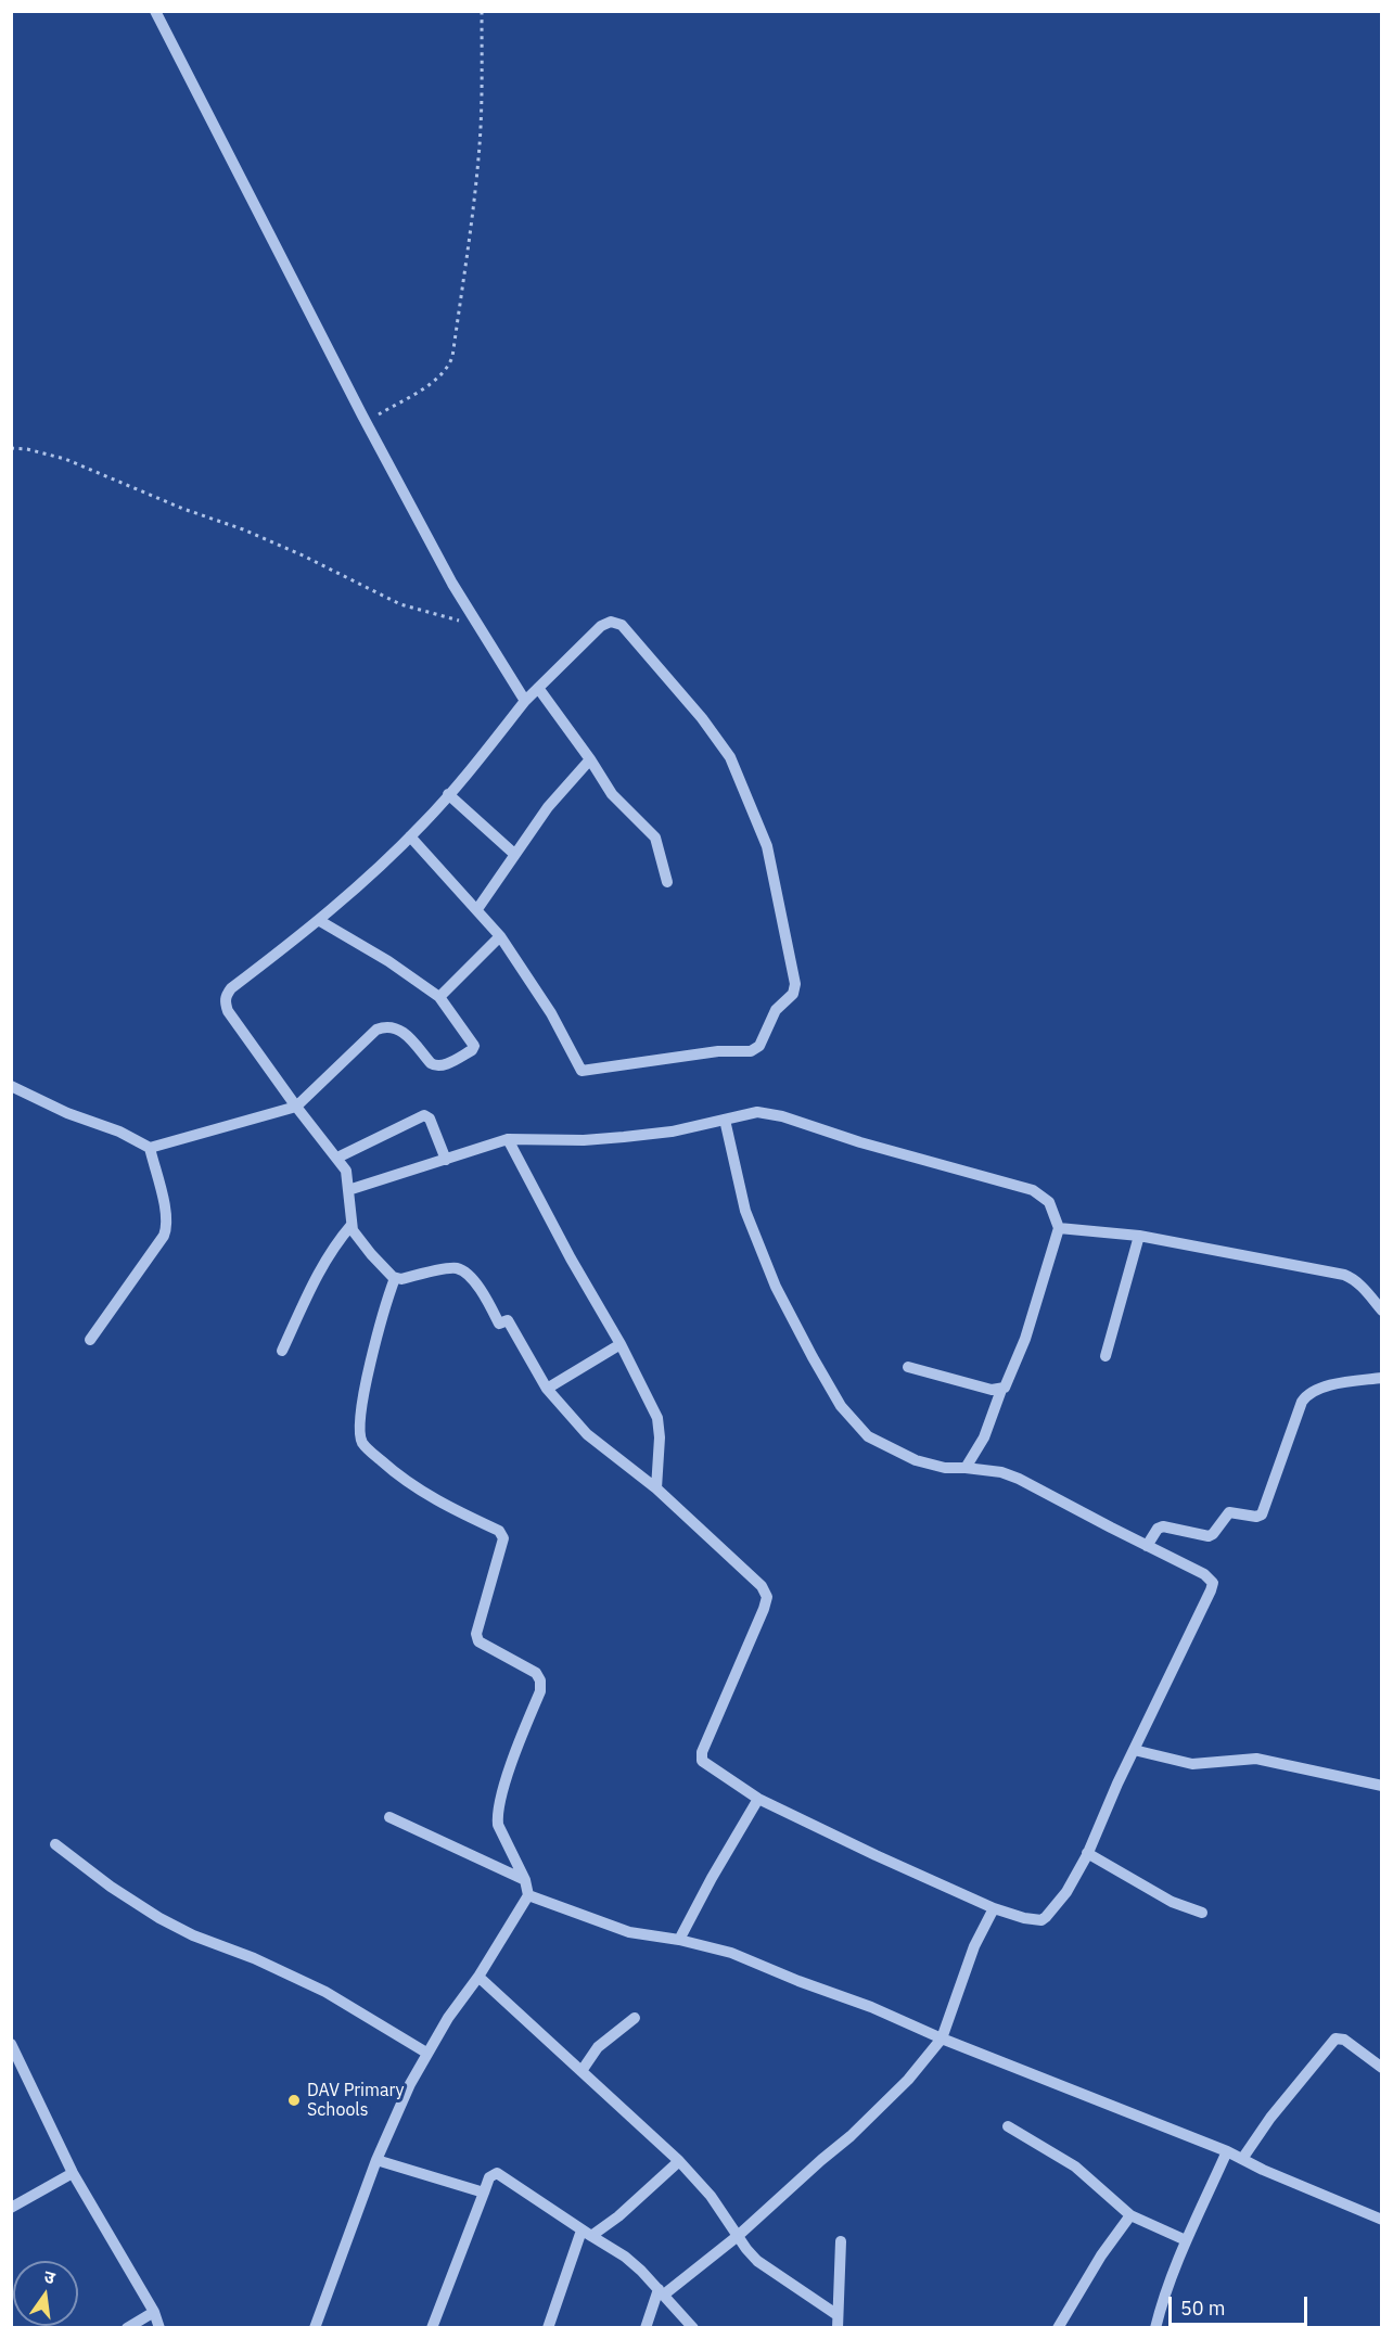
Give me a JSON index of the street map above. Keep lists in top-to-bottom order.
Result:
{
  "places": ["DAV Primary Schools"],
  "scale_bar": "50 m",
  "north": "top"
}
